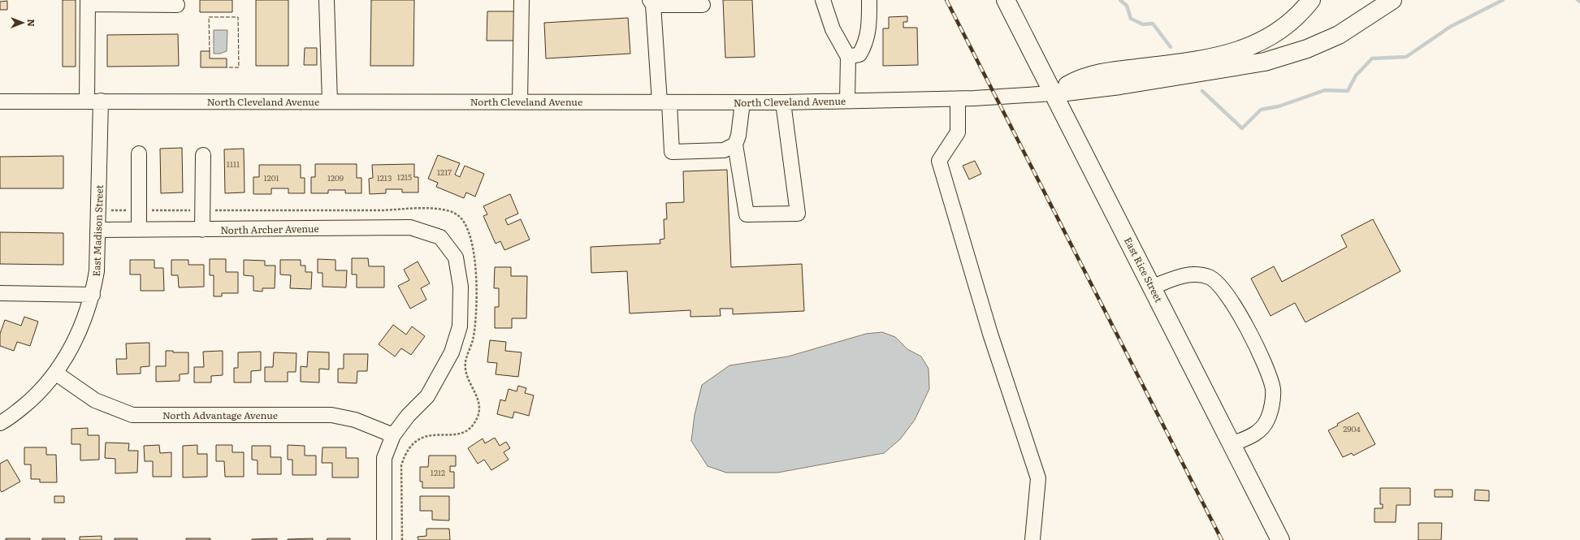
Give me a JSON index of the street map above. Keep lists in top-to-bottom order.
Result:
{
  "streets": {
    "main road": ["East Rice Street"],
    "street": [
      "North Cleveland Avenue",
      "North Archer Avenue",
      "East Madison Street",
      "North Advantage Avenue"
    ]
  },
  "crossings": [
    ["North Cleveland Avenue", "East Madison Street"],
    ["North Cleveland Avenue", "East Rice Street"],
    ["North Archer Avenue", "East Madison Street"],
    ["North Archer Avenue", "North Advantage Avenue"],
    ["East Madison Street", "North Advantage Avenue"]
  ],
  "house_numbers": [
    "1111",
    "1217",
    "1215",
    "1201",
    "1209",
    "1213",
    "2904",
    "1212"
  ],
  "north": "right"
}
